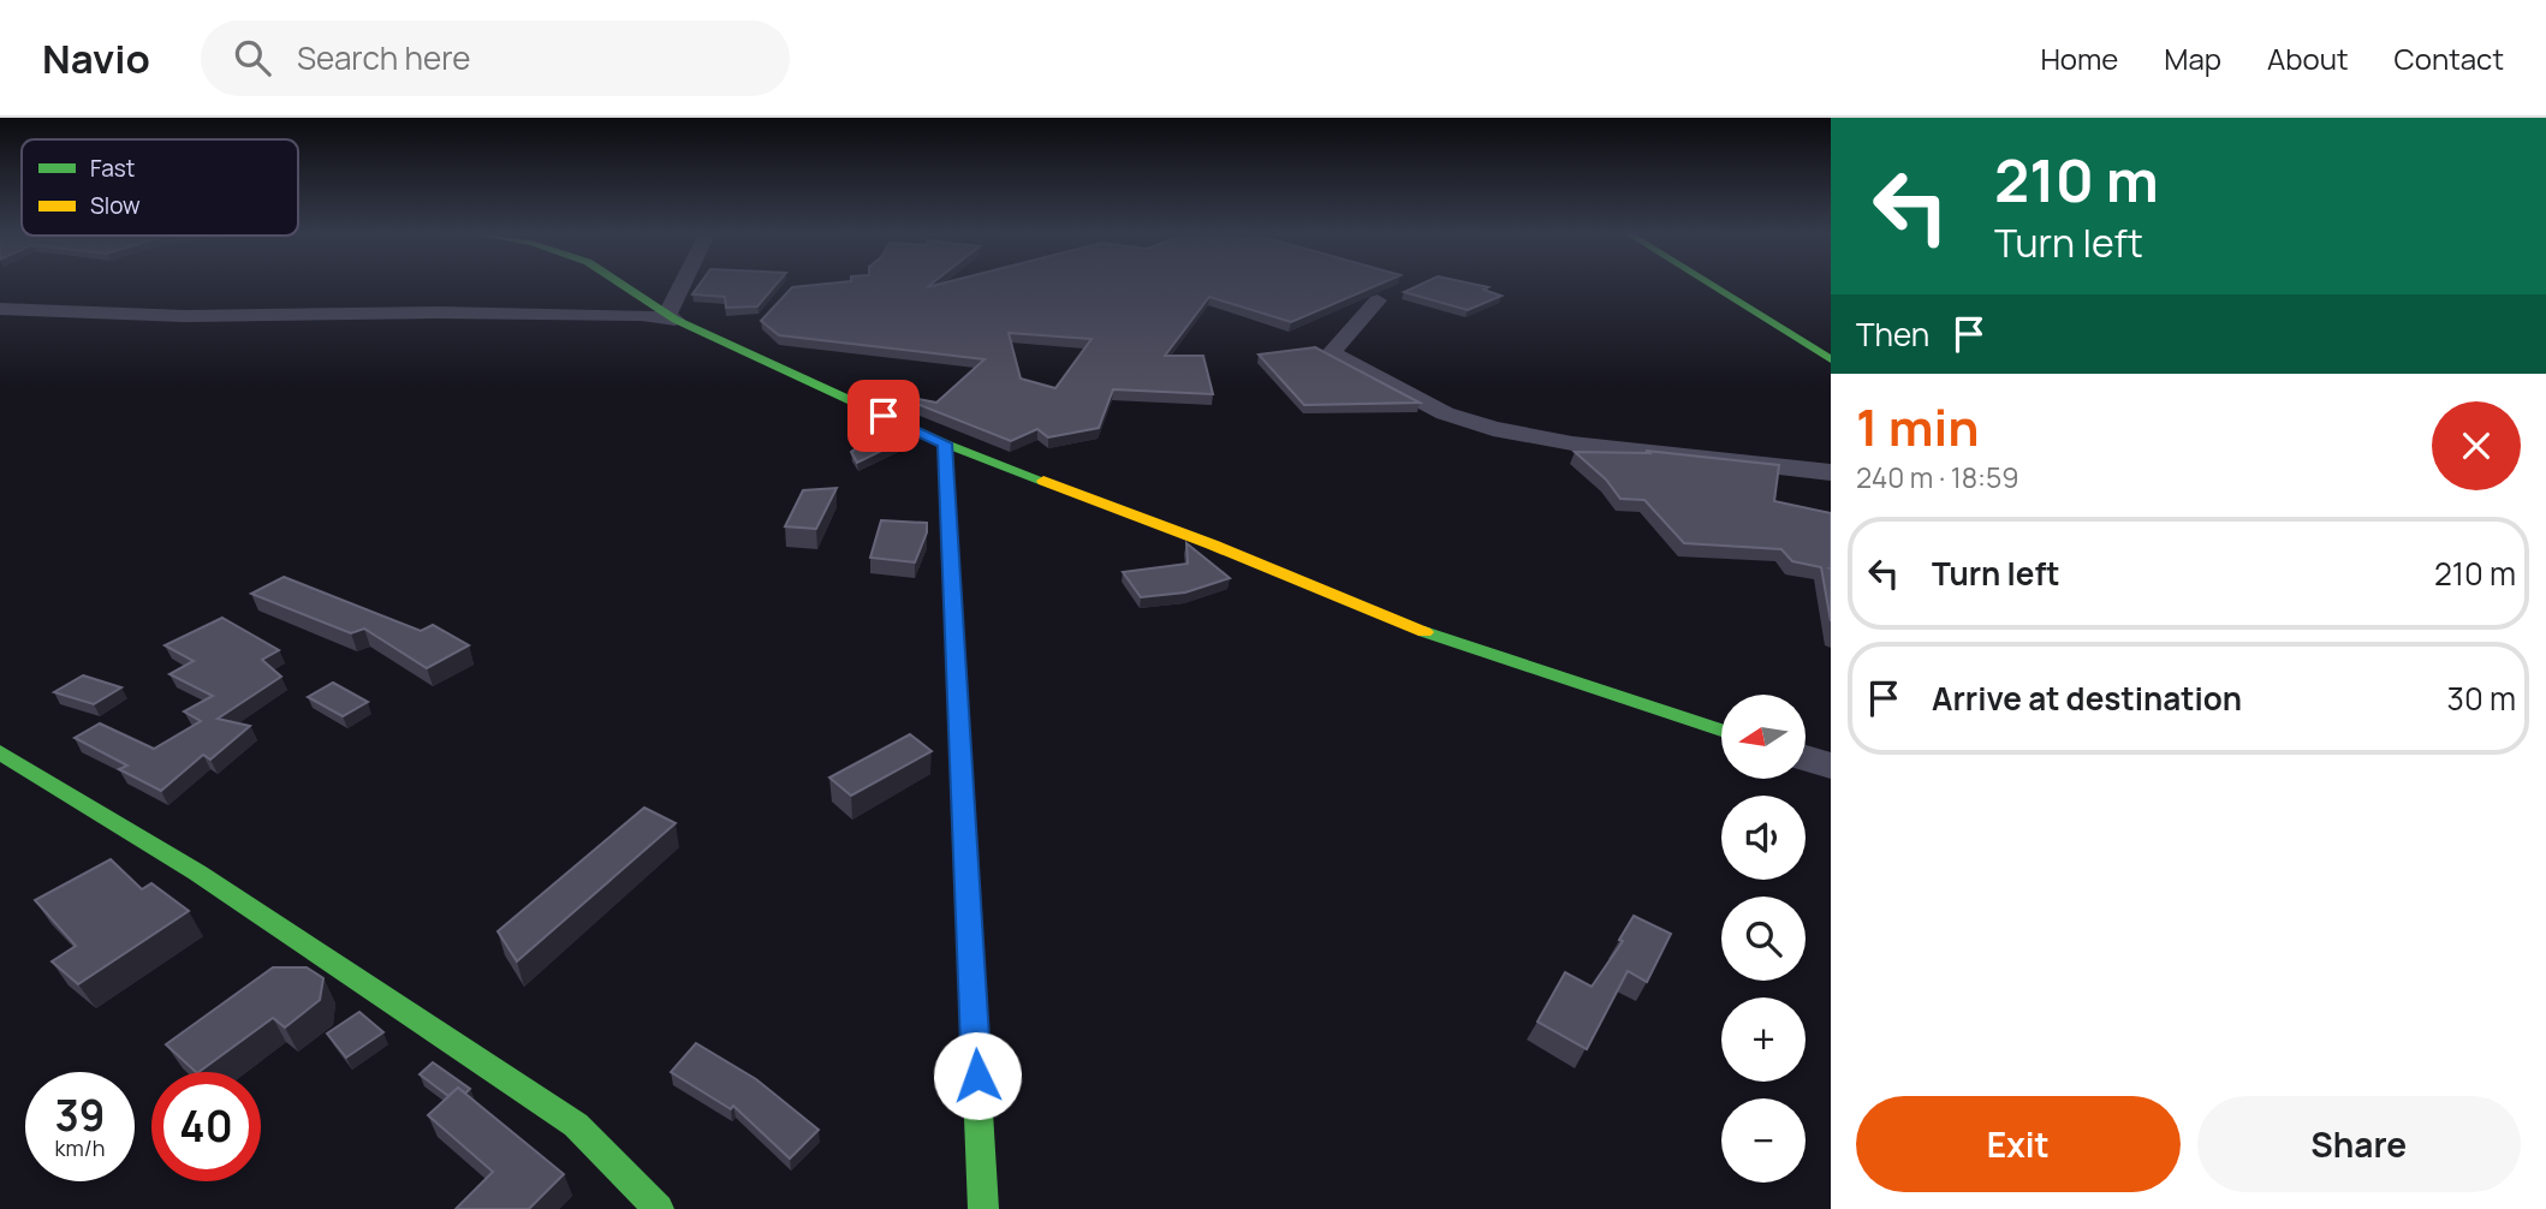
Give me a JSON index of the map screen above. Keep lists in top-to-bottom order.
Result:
{
  "legend": ["Fast", "Slow"],
  "north": "left",
  "page": {
    "header": "Navio",
    "search": "Search here",
    "nav": [
      "Home",
      "Map",
      "About",
      "Contact"
    ],
    "turn": ["210 m", "Turn left"],
    "then": "Then",
    "heading": ["1 min", "240 m · 18:59"],
    "list": [
      {
        "name": "Turn left",
        "value": "210 m"
      },
      {
        "name": "Arrive at destination",
        "value": "30 m"
      }
    ],
    "map_buttons": ["+", "−"],
    "speed": "39 km/h",
    "limit": "40",
    "buttons": ["Exit", "Share"]
  }
}
